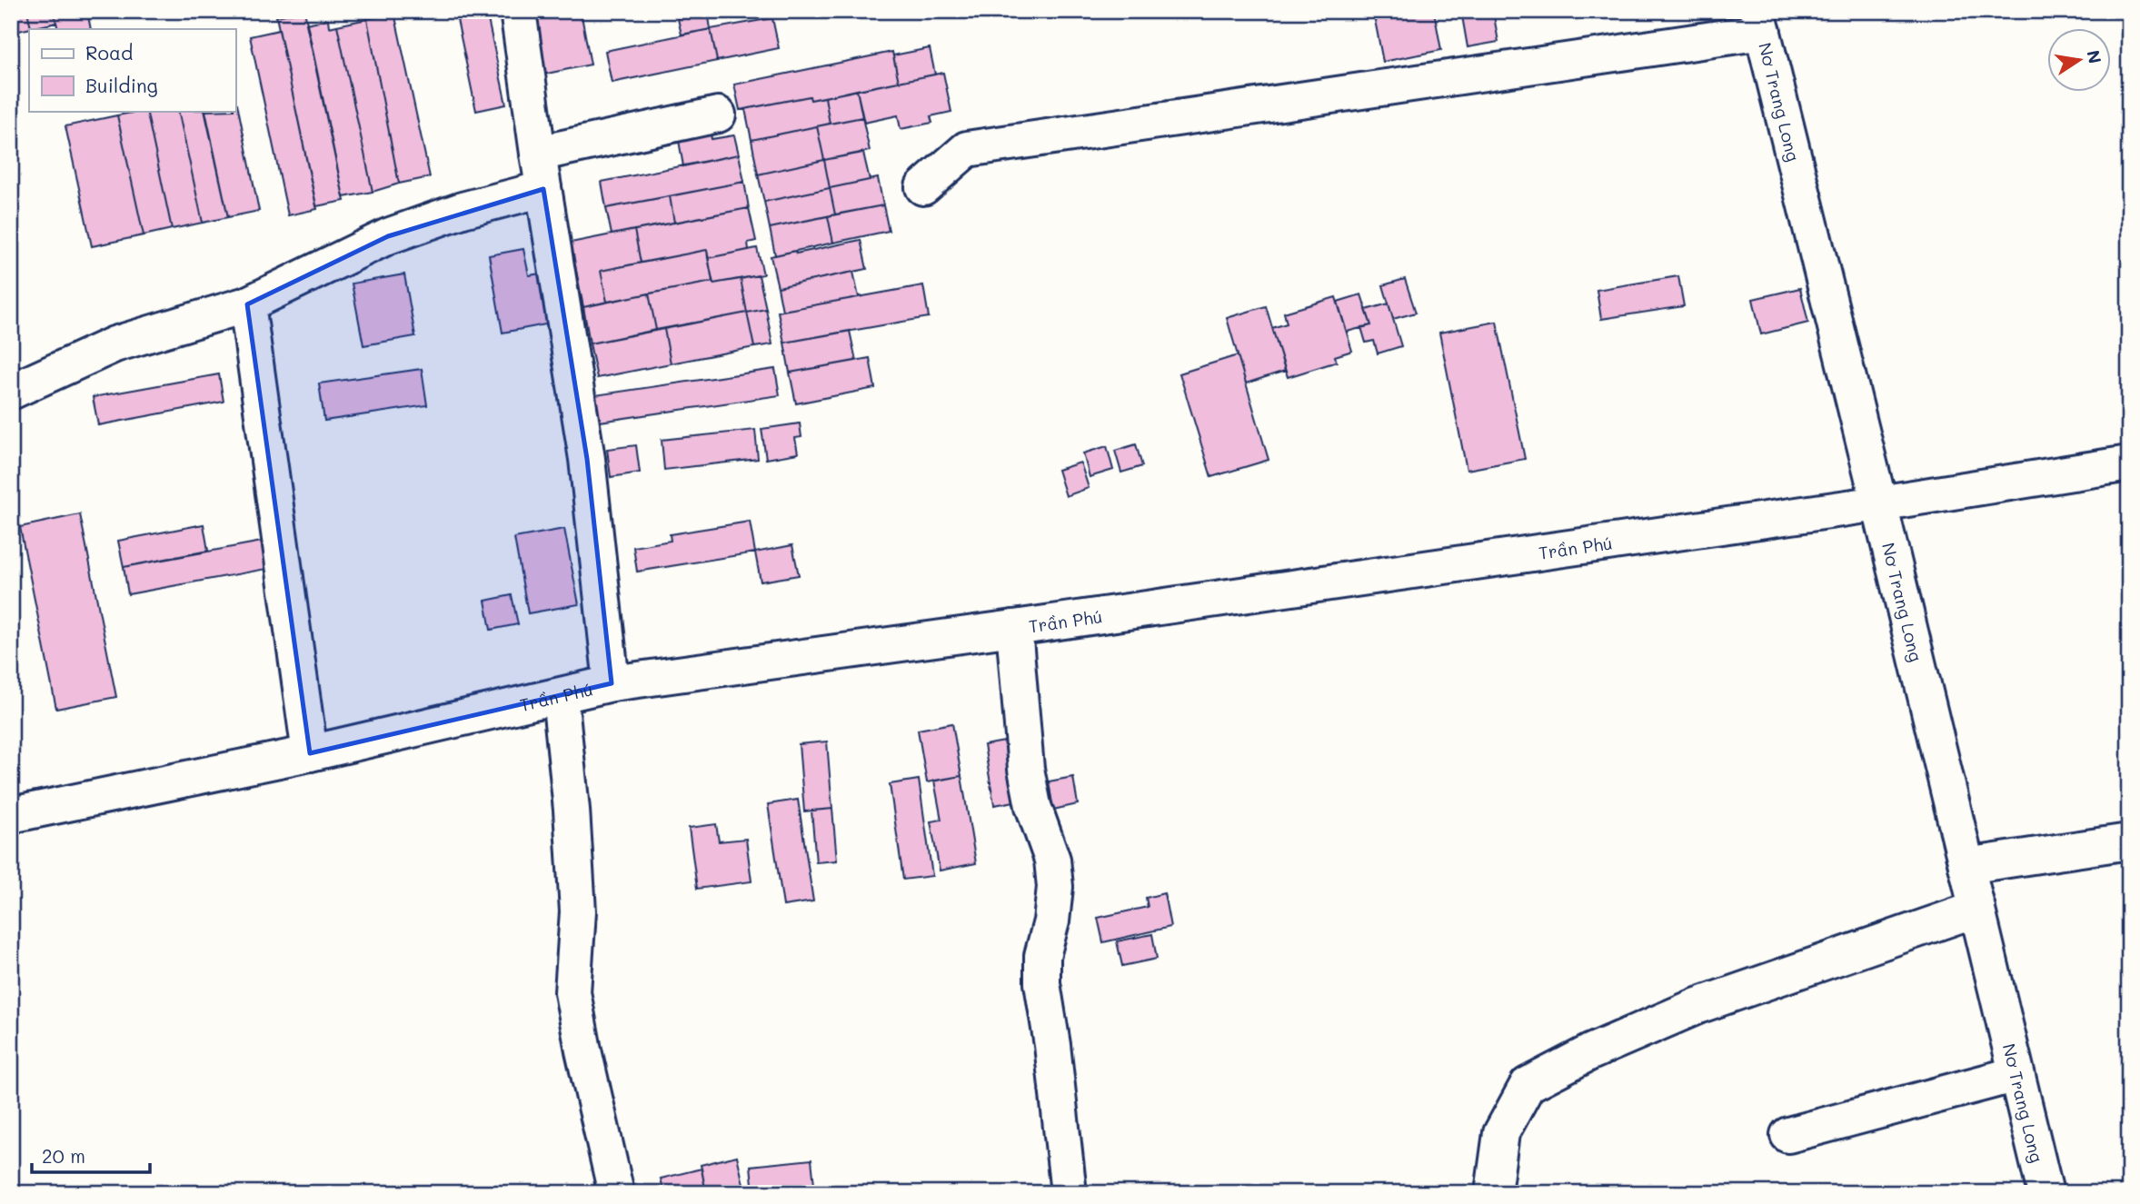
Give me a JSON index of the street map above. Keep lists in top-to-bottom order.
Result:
{
  "streets": {
    "street": ["Nơ Trang Long", "Trần Phú"]
  },
  "crossings": [
    ["Nơ Trang Long", "Trần Phú"]
  ],
  "legend": ["Road", "Building"],
  "scale_bar": "20 m",
  "north": "right"
}
